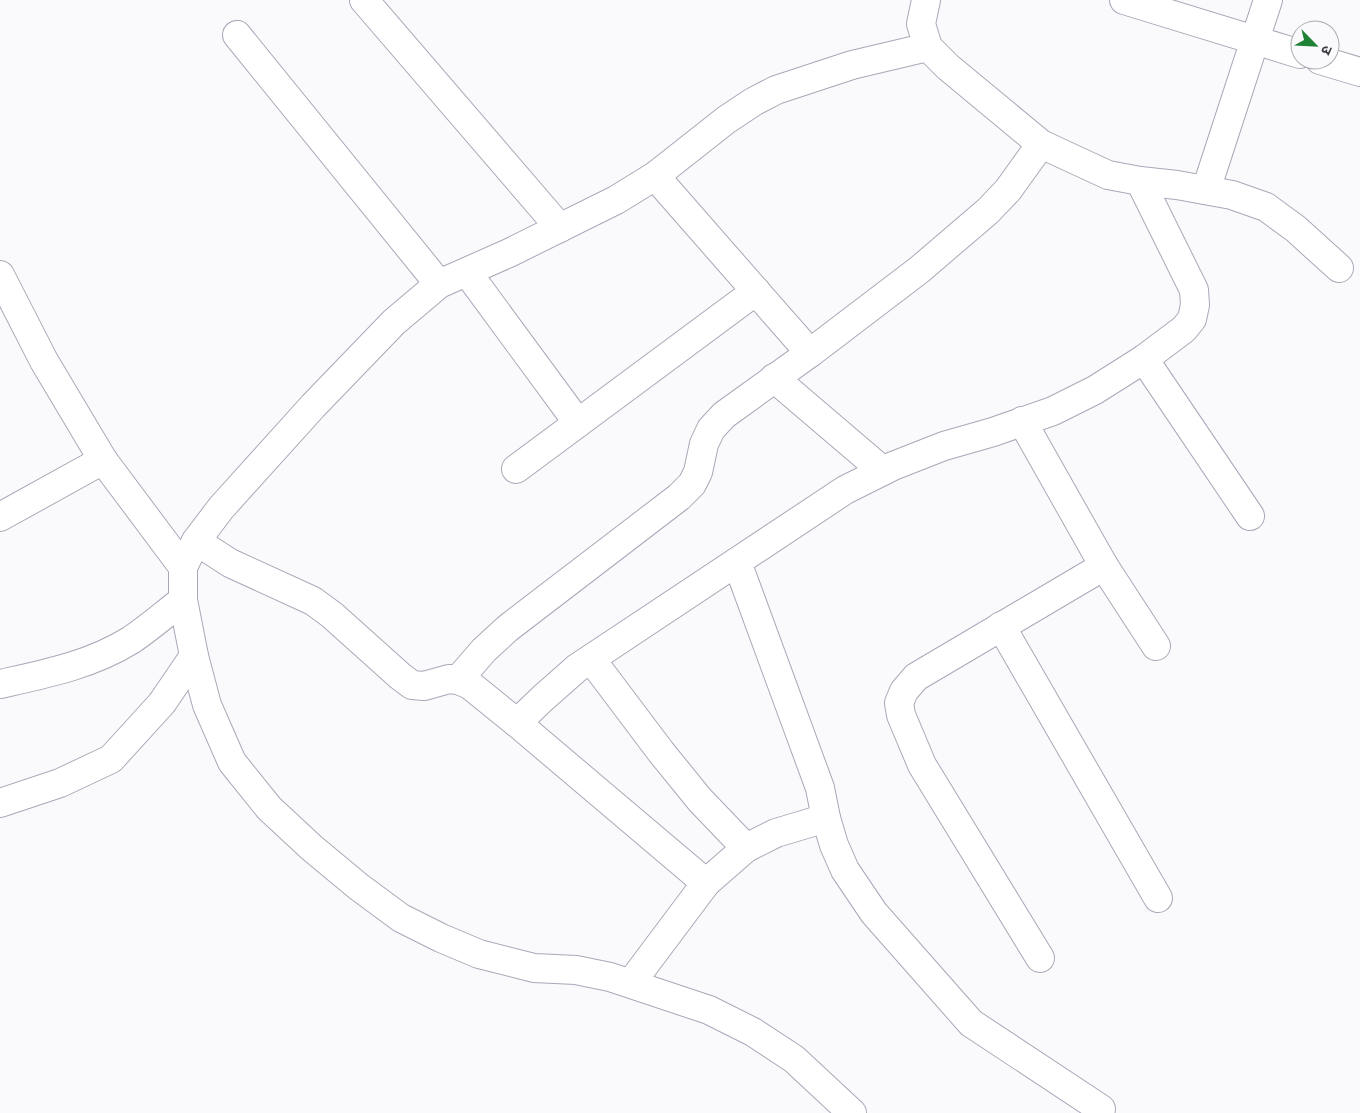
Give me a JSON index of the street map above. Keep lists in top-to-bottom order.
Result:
{
  "north": "bottom right"
}
